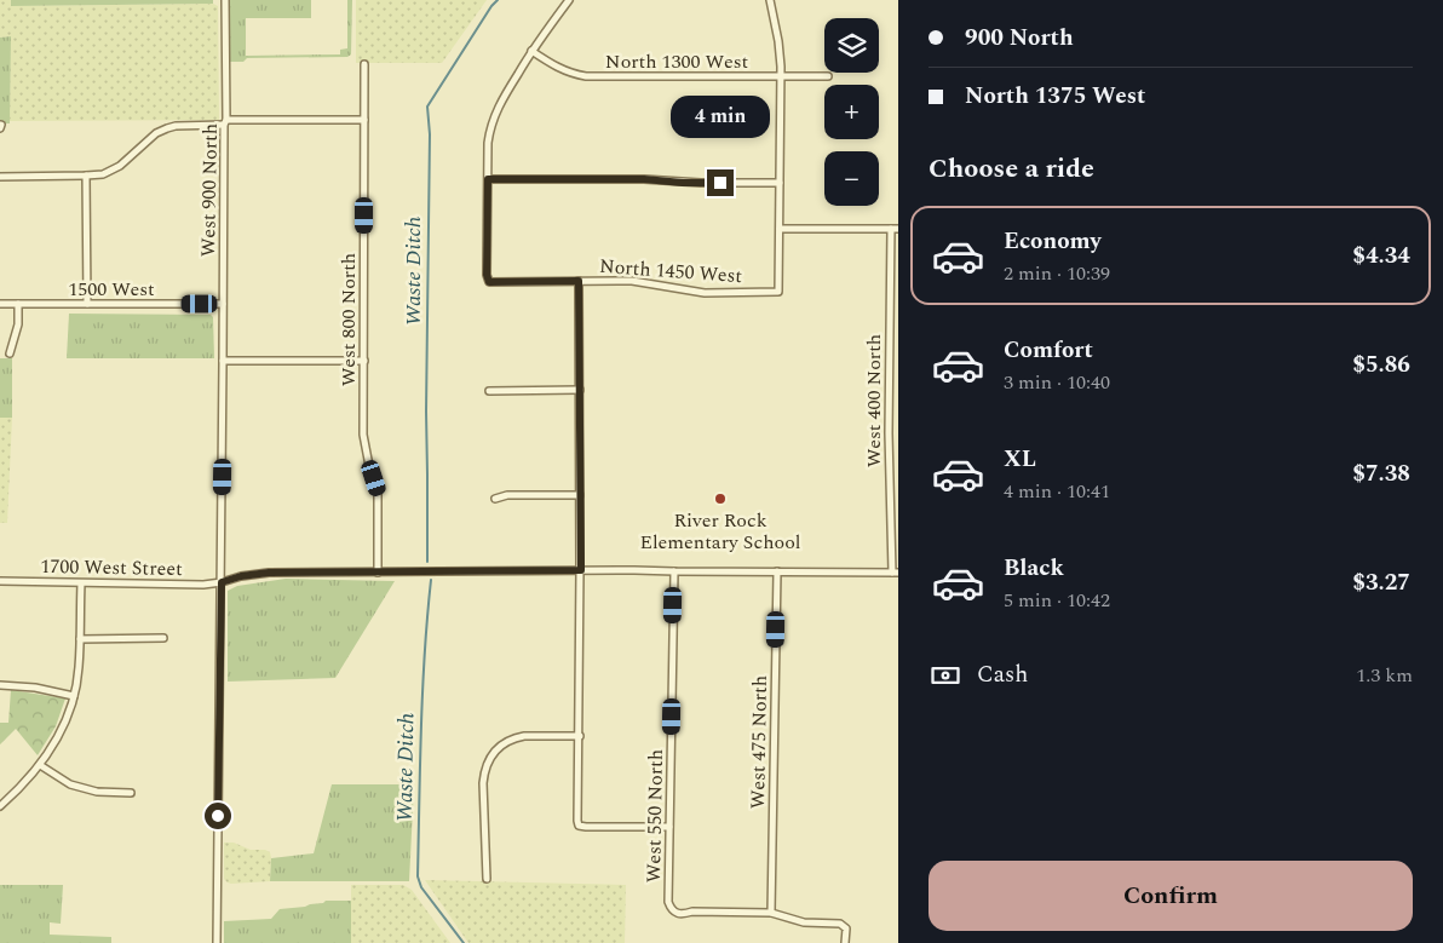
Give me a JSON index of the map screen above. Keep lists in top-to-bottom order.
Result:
{
  "streets": {
    "street": [
      "North 1300 West",
      "West 900 North",
      "North 1450 West",
      "1500 West",
      "West 800 North",
      "West 400 North",
      "1700 West Street",
      "West 475 North",
      "West 550 North"
    ]
  },
  "crossings": [
    ["West 900 North", "1500 West"],
    ["West 900 North", "1700 West Street"],
    ["West 800 North", "1700 West Street"],
    ["West 400 North", "1700 West Street"],
    ["1700 West Street", "West 475 North"],
    ["1700 West Street", "West 550 North"],
    ["West 475 North", "West 550 North"]
  ],
  "water": ["Waste Ditch"],
  "places": ["River Rock Elementary School"],
  "page": {
    "banner": ["900 North", "North 1375 West"],
    "map_buttons": ["+", "−"],
    "bubble": "4 min",
    "heading": "Choose a ride",
    "list": [
      {
        "name": "Economy",
        "note": "2 min · 10:39",
        "value": "$4.34"
      },
      {
        "name": "Comfort",
        "note": "3 min · 10:40",
        "value": "$5.86"
      },
      {
        "name": "XL",
        "note": "4 min · 10:41",
        "value": "$7.38"
      },
      {
        "name": "Black",
        "note": "5 min · 10:42",
        "value": "$3.27"
      }
    ],
    "pay": ["Cash", "1.3 km"],
    "buttons": "Confirm"
  }
}
